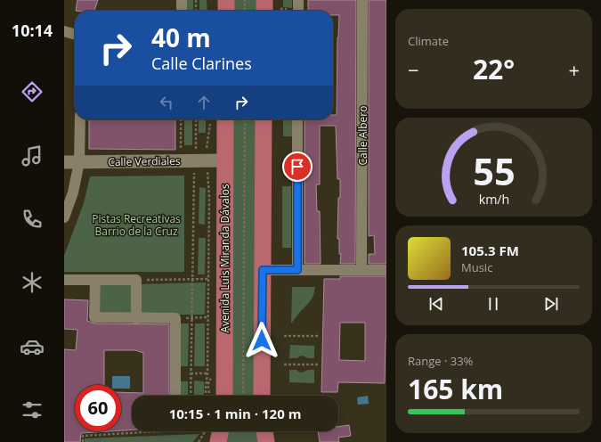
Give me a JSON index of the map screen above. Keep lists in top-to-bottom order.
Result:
{
  "streets": {
    "main road": ["Avenida Luis Miranda Dávalos"],
    "street": ["Calle Albero", "Calle Verdiales"]
  },
  "crossings": [
    ["Calle Verdiales", "Avenida Luis Miranda Dávalos"]
  ],
  "parks": ["Pistas Recreativas Barrio de la Cruz"],
  "page": {
    "tabs": "10:14",
    "tile": [
      "Climate",
      ["Range · 33%", "165 km"]
    ],
    "turn": ["40 m", "Calle Clarines"],
    "heat": ["−", "22°", "+"],
    "song": ["105.3 FM", "Music"],
    "limit": "60",
    "trip": "10:15 · 1 min · 120 m",
    "gauge": ["55", "km/h"]
  }
}
